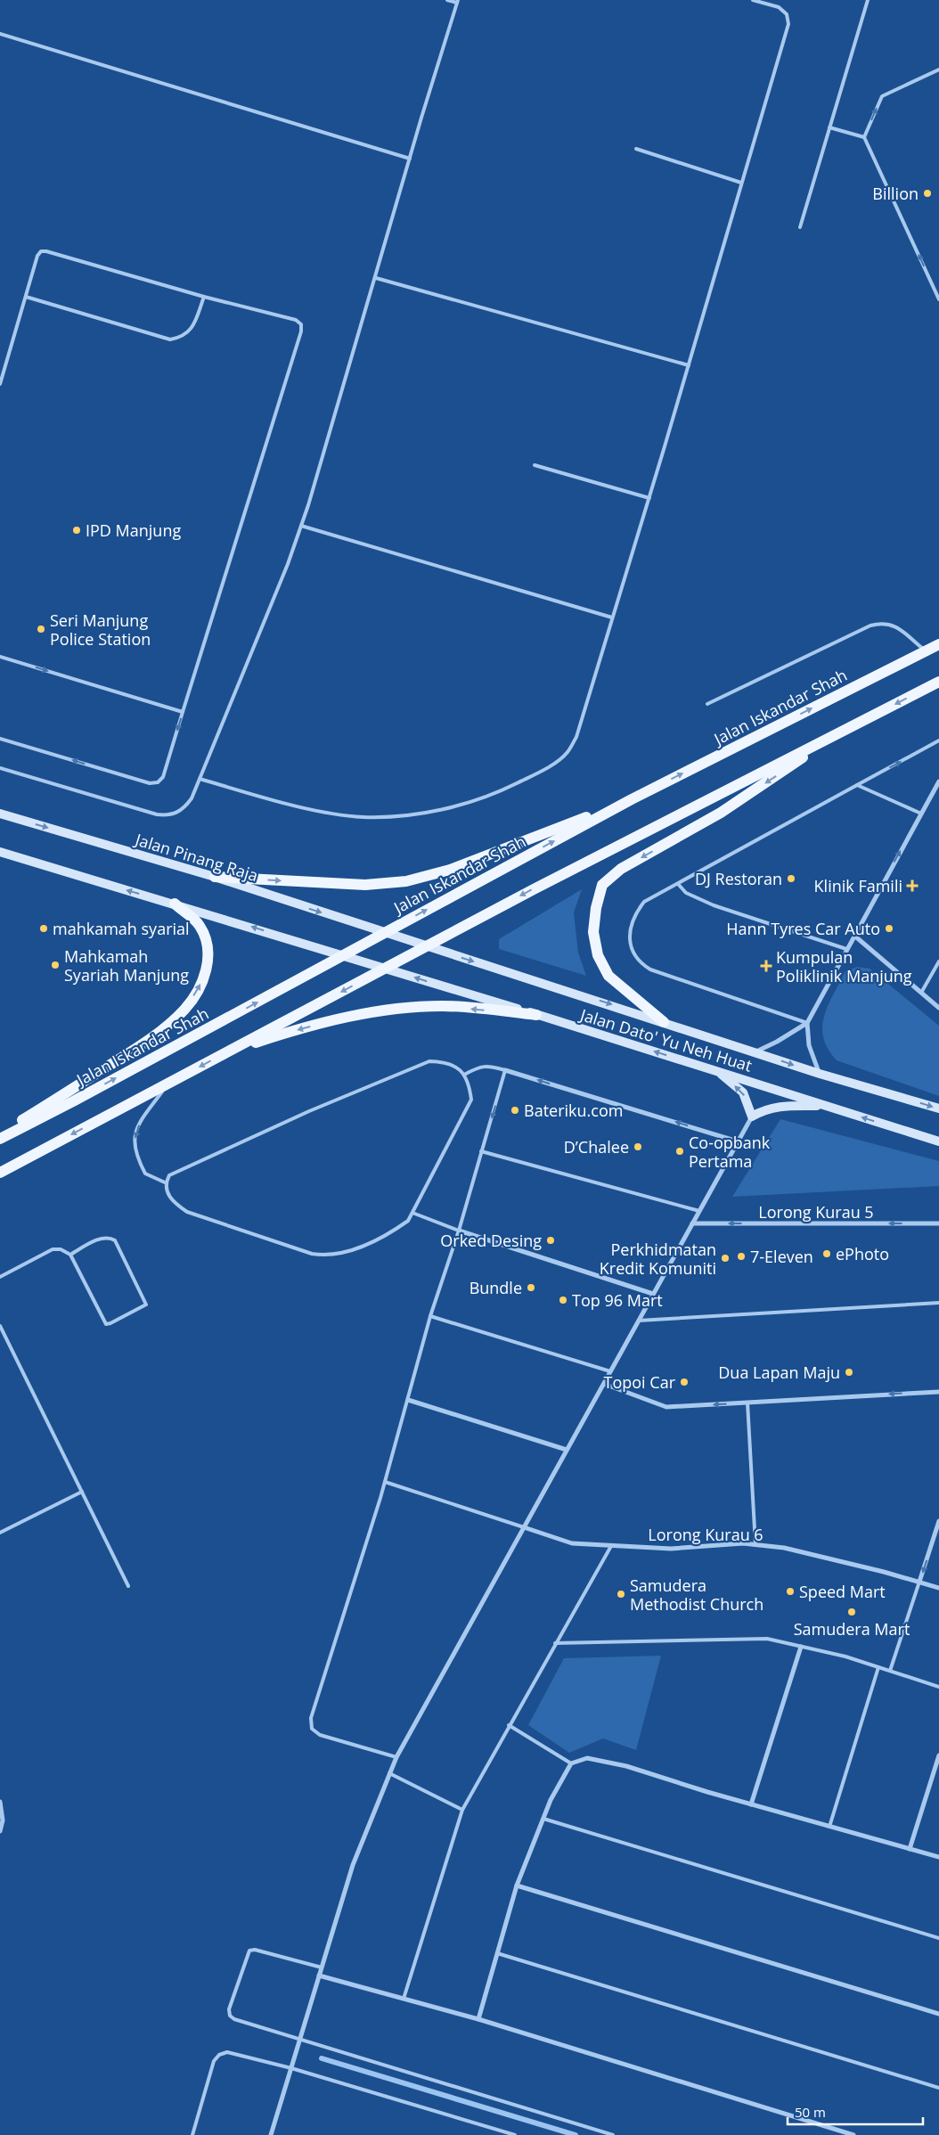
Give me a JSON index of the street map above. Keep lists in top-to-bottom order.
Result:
{
  "streets": {
    "main road": ["Jalan Iskandar Shah", "Jalan Pinang Raja", "Jalan Dato' Yu Neh Huat"],
    "street": ["Lorong Kurau 5", "Lorong Kurau 6"]
  },
  "crossings": [
    ["Jalan Iskandar Shah", "Jalan Pinang Raja"],
    ["Jalan Iskandar Shah", "Jalan Dato' Yu Neh Huat"],
    ["Jalan Pinang Raja", "Jalan Dato' Yu Neh Huat"]
  ],
  "one_way": ["Lorong Kurau 5"],
  "places": {
    "other": [
      "Billion",
      "IPD Manjung",
      "Seri Manjung Police Station",
      "DJ Restoran",
      "mahkamah syarial",
      "Hann Tyres Car Auto",
      "Mahkamah Syariah Manjung",
      "Bateriku.com",
      "D’Chalee",
      "Co-opbank Pertama",
      "Orked Desing",
      "ePhoto",
      "7-Eleven",
      "Perkhidmatan Kredit Komuniti",
      "Bundle",
      "Top 96 Mart",
      "Dua Lapan Maju",
      "Topoi Car",
      "Speed Mart",
      "Samudera Methodist Church",
      "Samudera Mart"
    ],
    "health": ["Klinik Famili", "Kumpulan Poliklinik Manjung"]
  },
  "scale_bar": "50 m"
}
